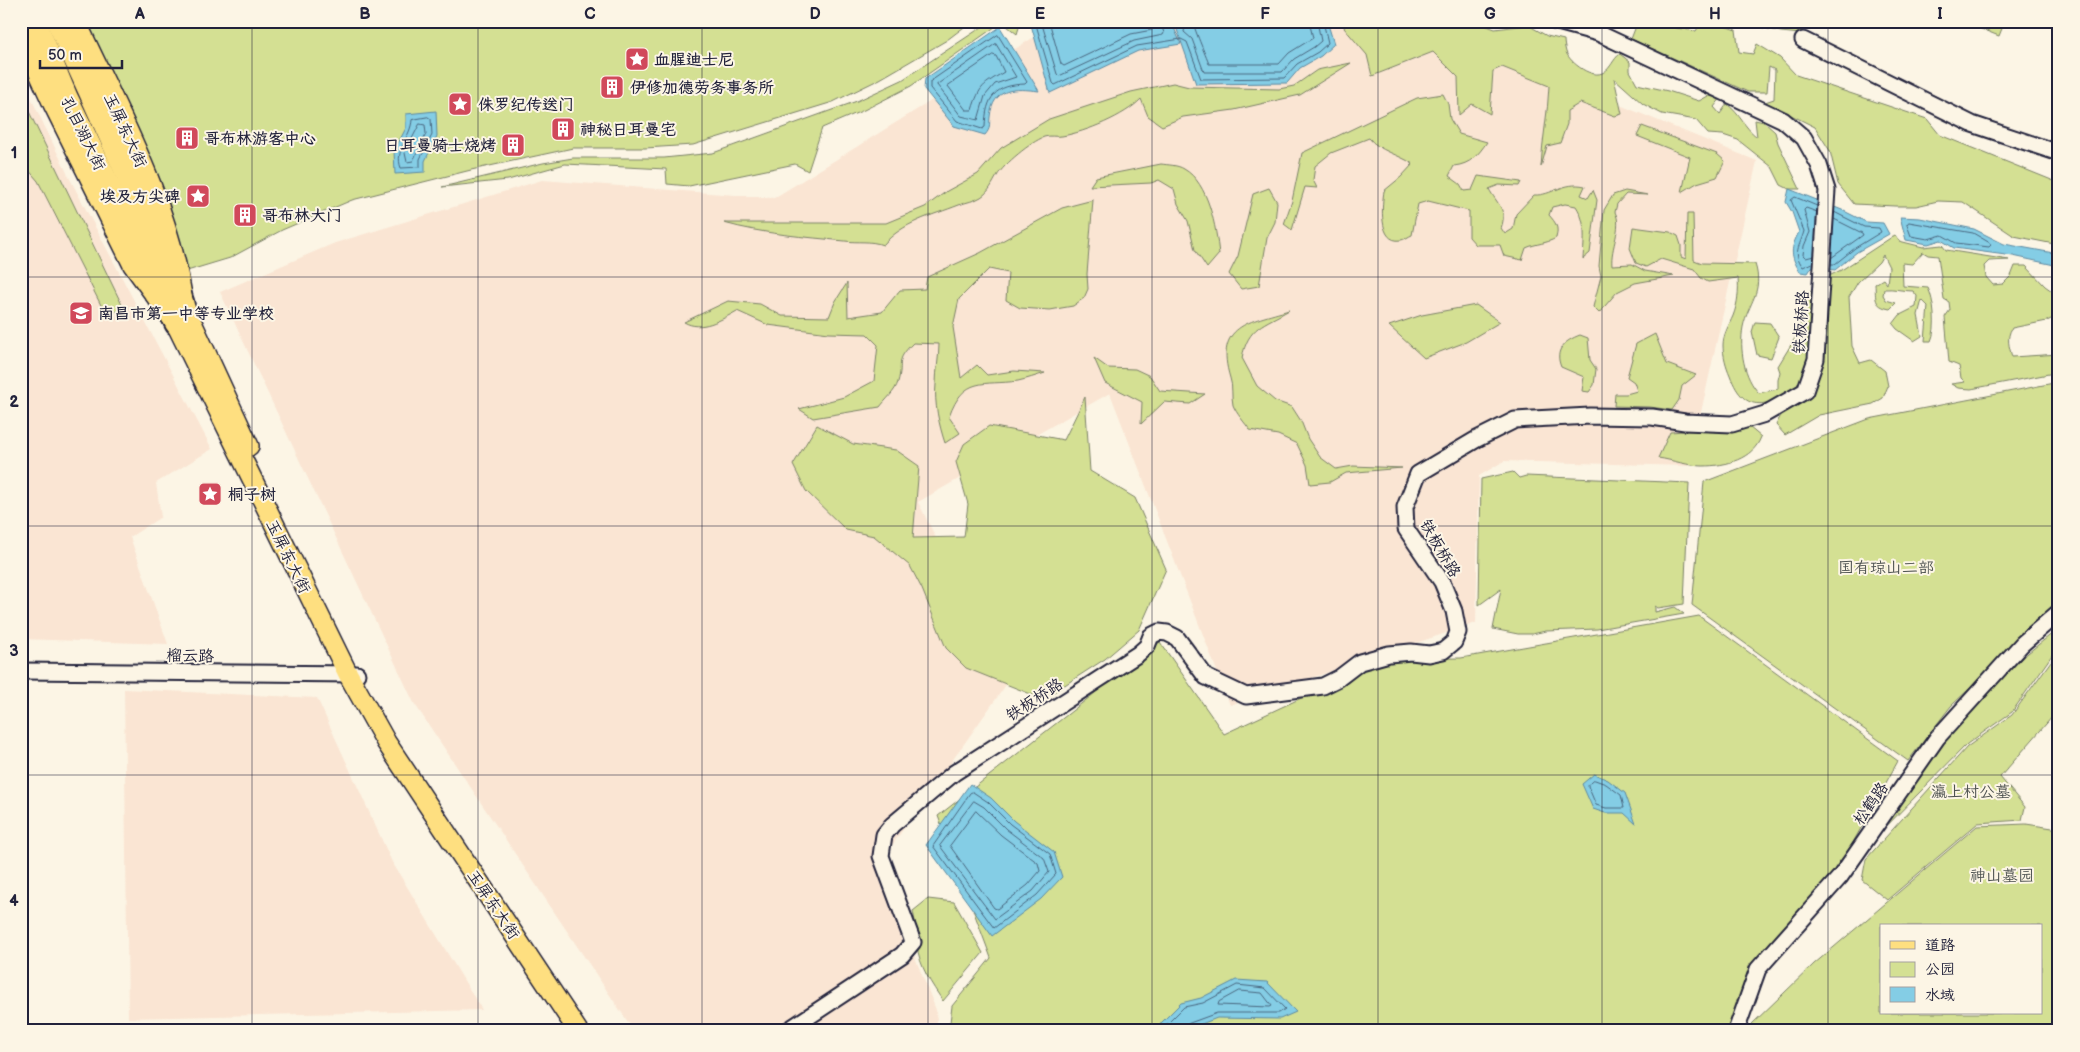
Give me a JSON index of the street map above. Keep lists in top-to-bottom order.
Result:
{
  "streets": {
    "highway": ["孔目湖大街"],
    "main road": ["玉屏东大街"],
    "street": ["铁板桥路", "榴云路", "松鹤路"]
  },
  "crossings": [
    ["玉屏东大街", "孔目湖大街"],
    ["玉屏东大街", "榴云路"]
  ],
  "parks": ["国有琼山二部", "瀛上村公墓", "神山墓园"],
  "places": {
    "place": [
      "血腥迪士尼",
      "侏罗纪传送门",
      "埃及方尖碑",
      "桐子树"
    ],
    "building": [
      "伊修加德劳务事务所",
      "神秘日耳曼宅",
      "哥布林游客中心",
      "日耳曼骑士烧烤",
      "哥布林大门"
    ],
    "school or university": ["南昌市第一中等专业学校"]
  },
  "legend": ["道路", "公园", "水域"],
  "scale_bar": "50 m",
  "grid": {
    "columns": [
      "A",
      "B",
      "C",
      "D",
      "E",
      "F",
      "G",
      "H",
      "I"
    ],
    "rows": [
      "1",
      "2",
      "3",
      "4"
    ]
  }
}
